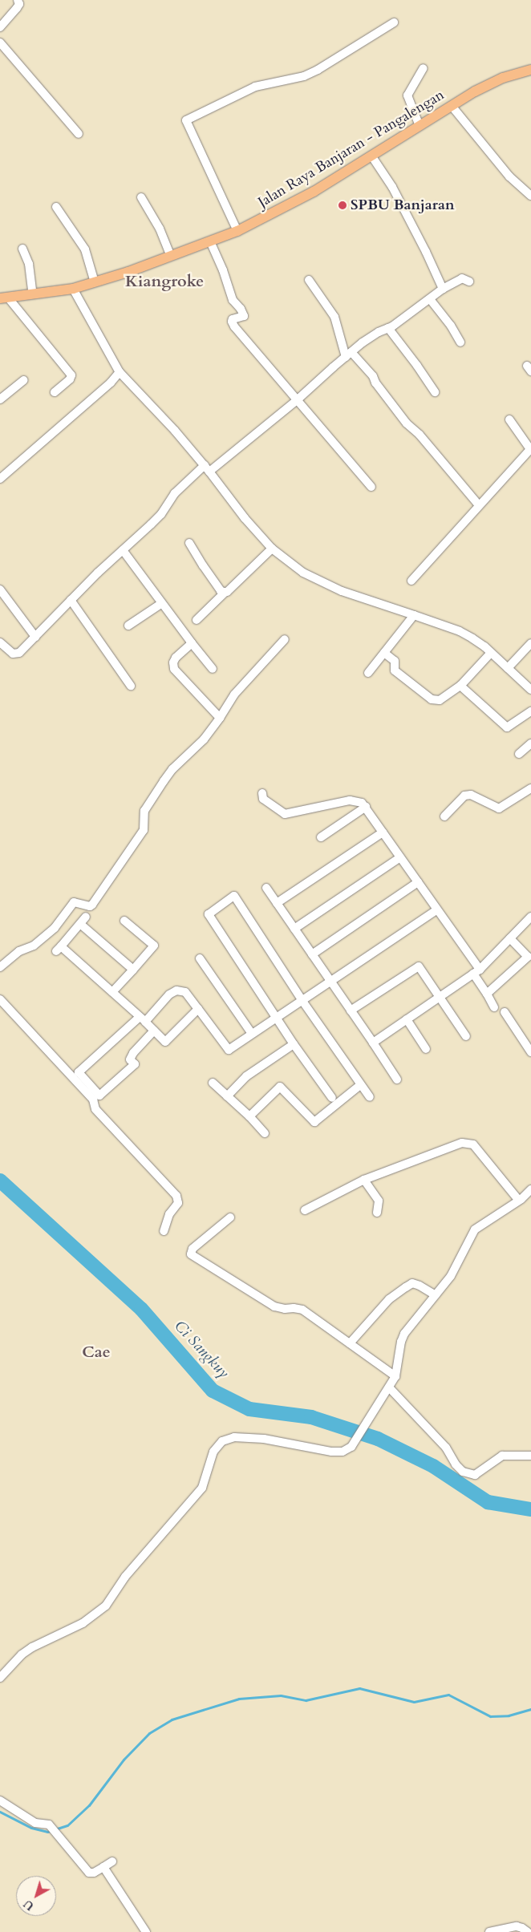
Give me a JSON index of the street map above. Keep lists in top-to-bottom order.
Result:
{
  "streets": {
    "main road": ["Jalan Raya Banjaran - Pangalengan"]
  },
  "districts": ["Kiangroke", "Cae"],
  "water": ["Ci Sangkuy"],
  "places": ["SPBU Banjaran"],
  "north": "bottom left"
}
